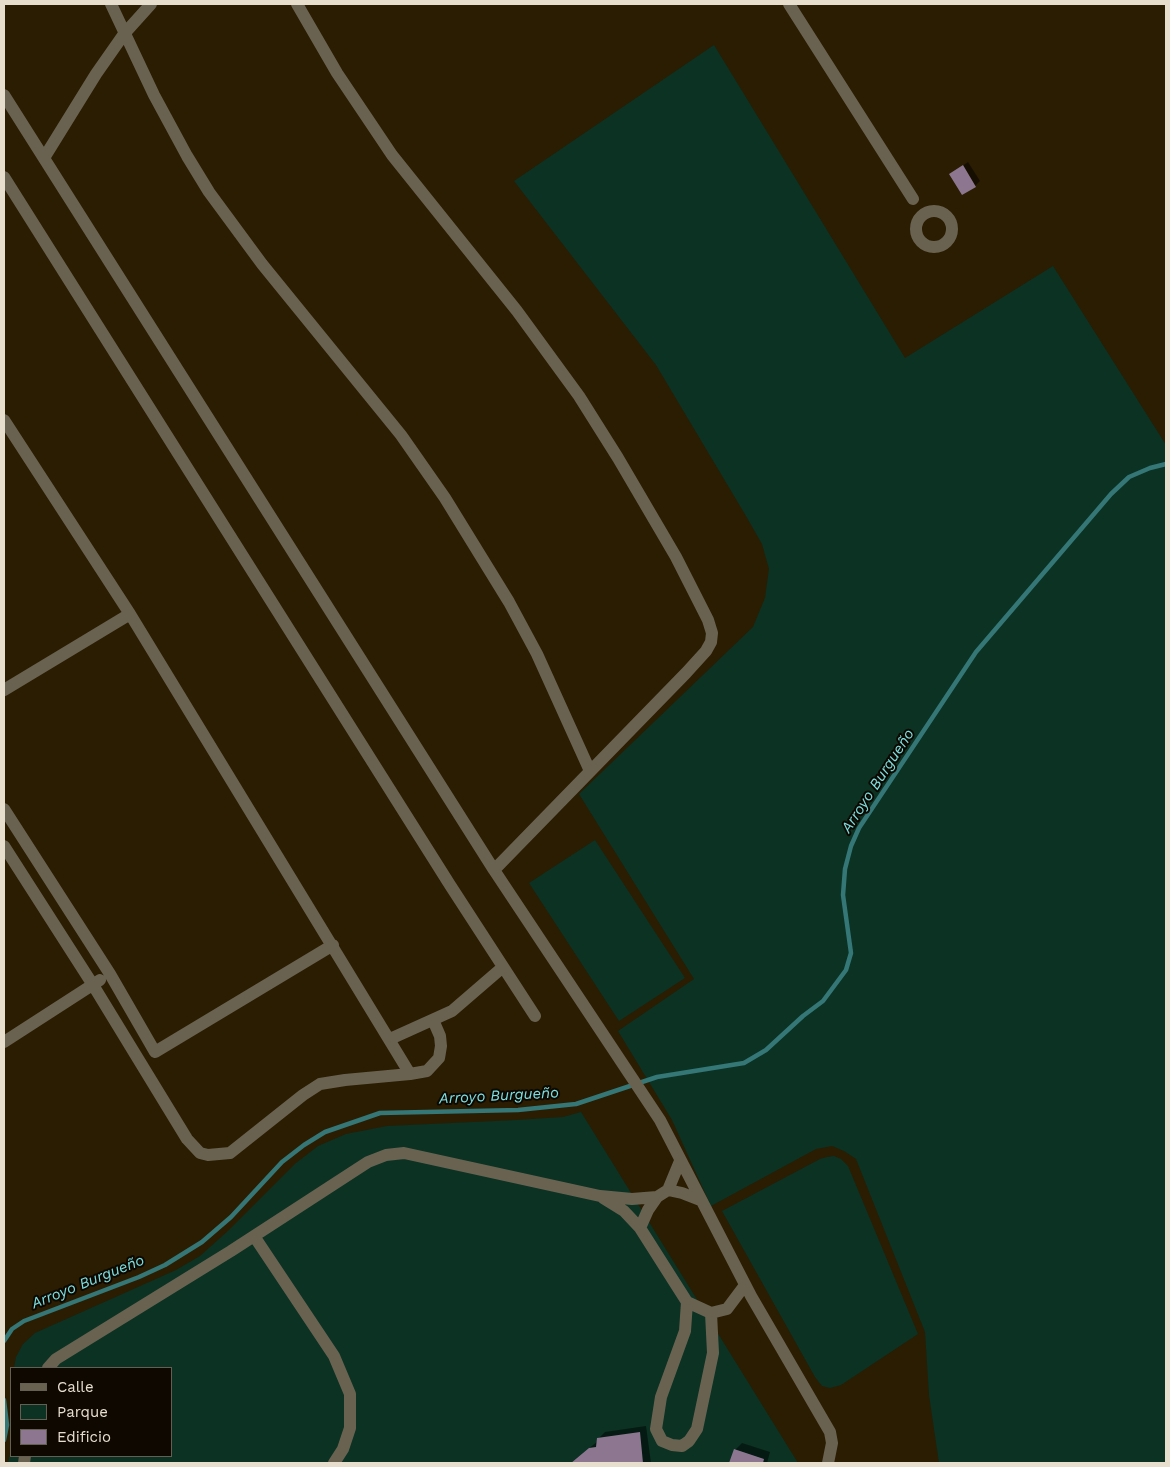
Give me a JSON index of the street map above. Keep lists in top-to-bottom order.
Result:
{
  "water": ["Arroyo Burgueño"],
  "legend": ["Calle", "Parque", "Edificio"]
}
